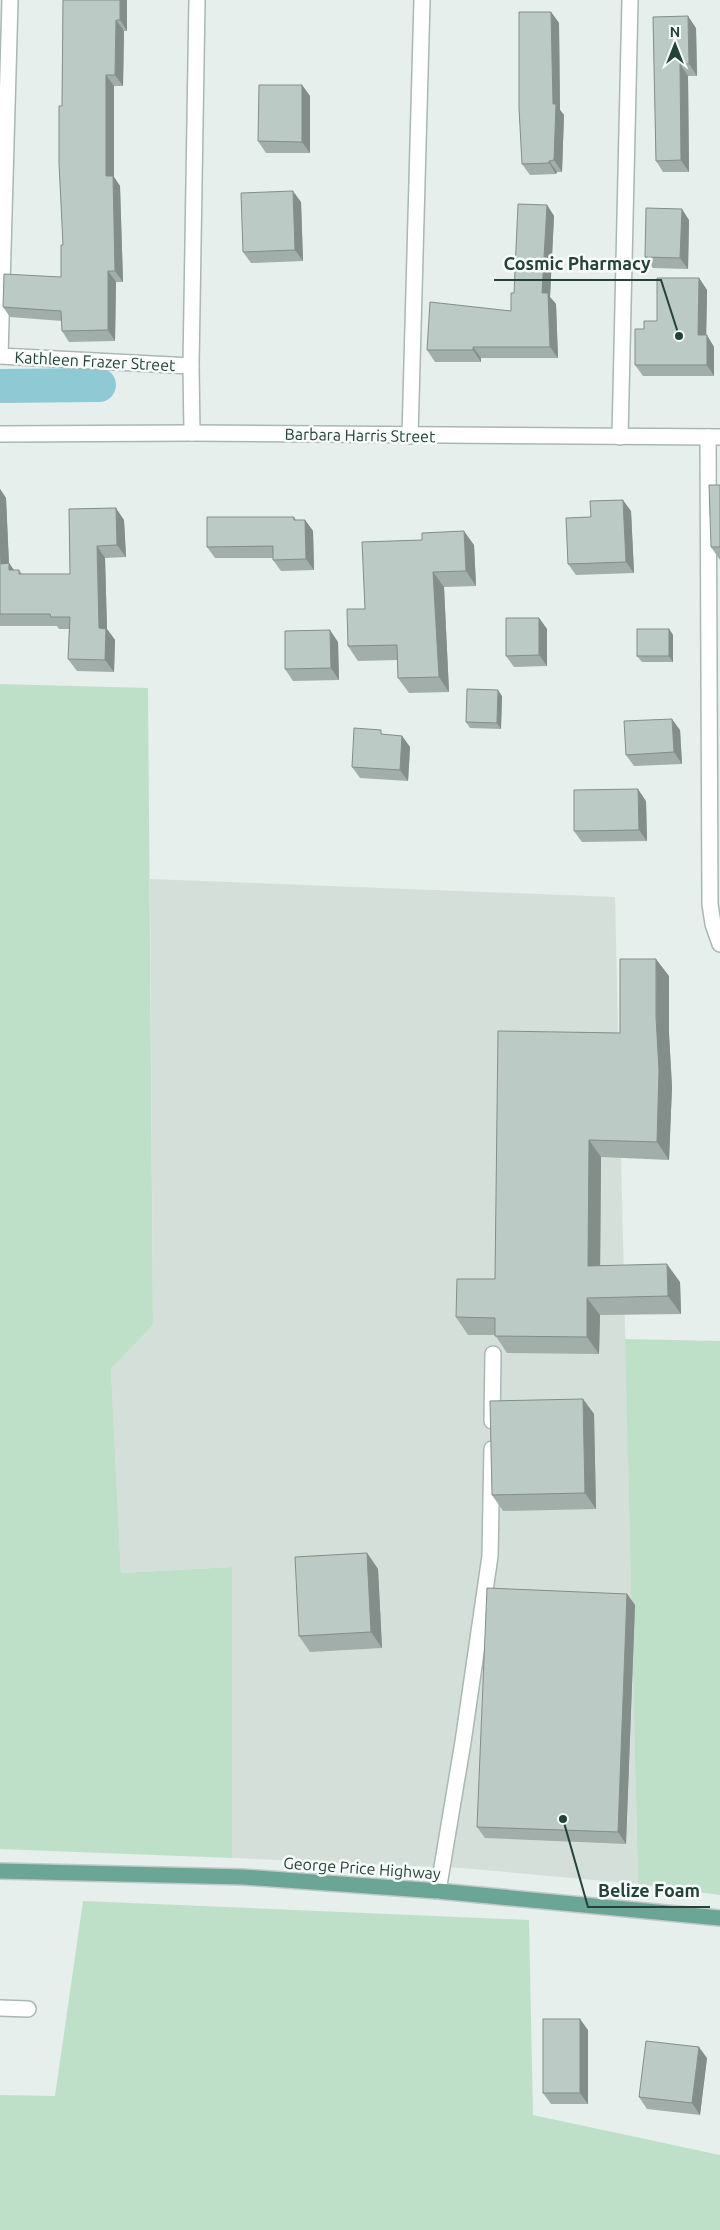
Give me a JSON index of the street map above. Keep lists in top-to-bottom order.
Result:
{
  "streets": {
    "main road": ["George Price Highway"],
    "street": ["Kathleen Frazer Street", "Barbara Harris Street"]
  },
  "places": ["Cosmic Pharmacy", "Belize Foam"],
  "north": "top"
}
